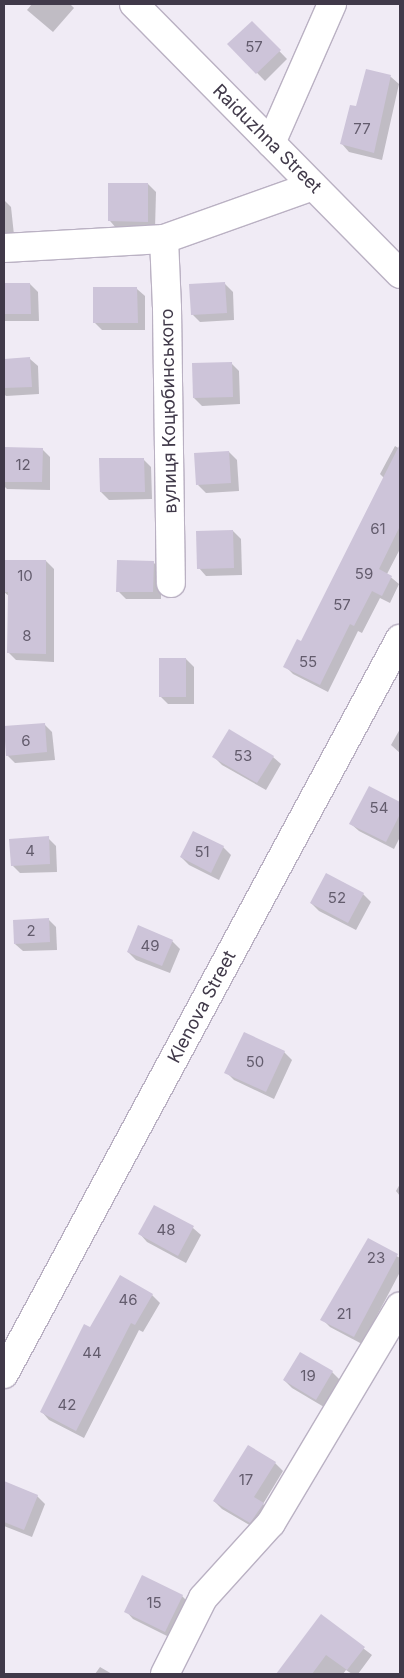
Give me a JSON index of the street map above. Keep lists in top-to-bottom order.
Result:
{
  "streets": {
    "street": ["Raiduzhna Street", "вулиця Коцюбинського", "Klenova Street"]
  },
  "house_numbers": [
    "57",
    "77",
    "12",
    "61",
    "59",
    "10",
    "57",
    "8",
    "55",
    "6",
    "53",
    "54",
    "4",
    "51",
    "52",
    "2",
    "49",
    "50",
    "48",
    "23",
    "46",
    "21",
    "44",
    "19",
    "42",
    "17",
    "15"
  ]
}
